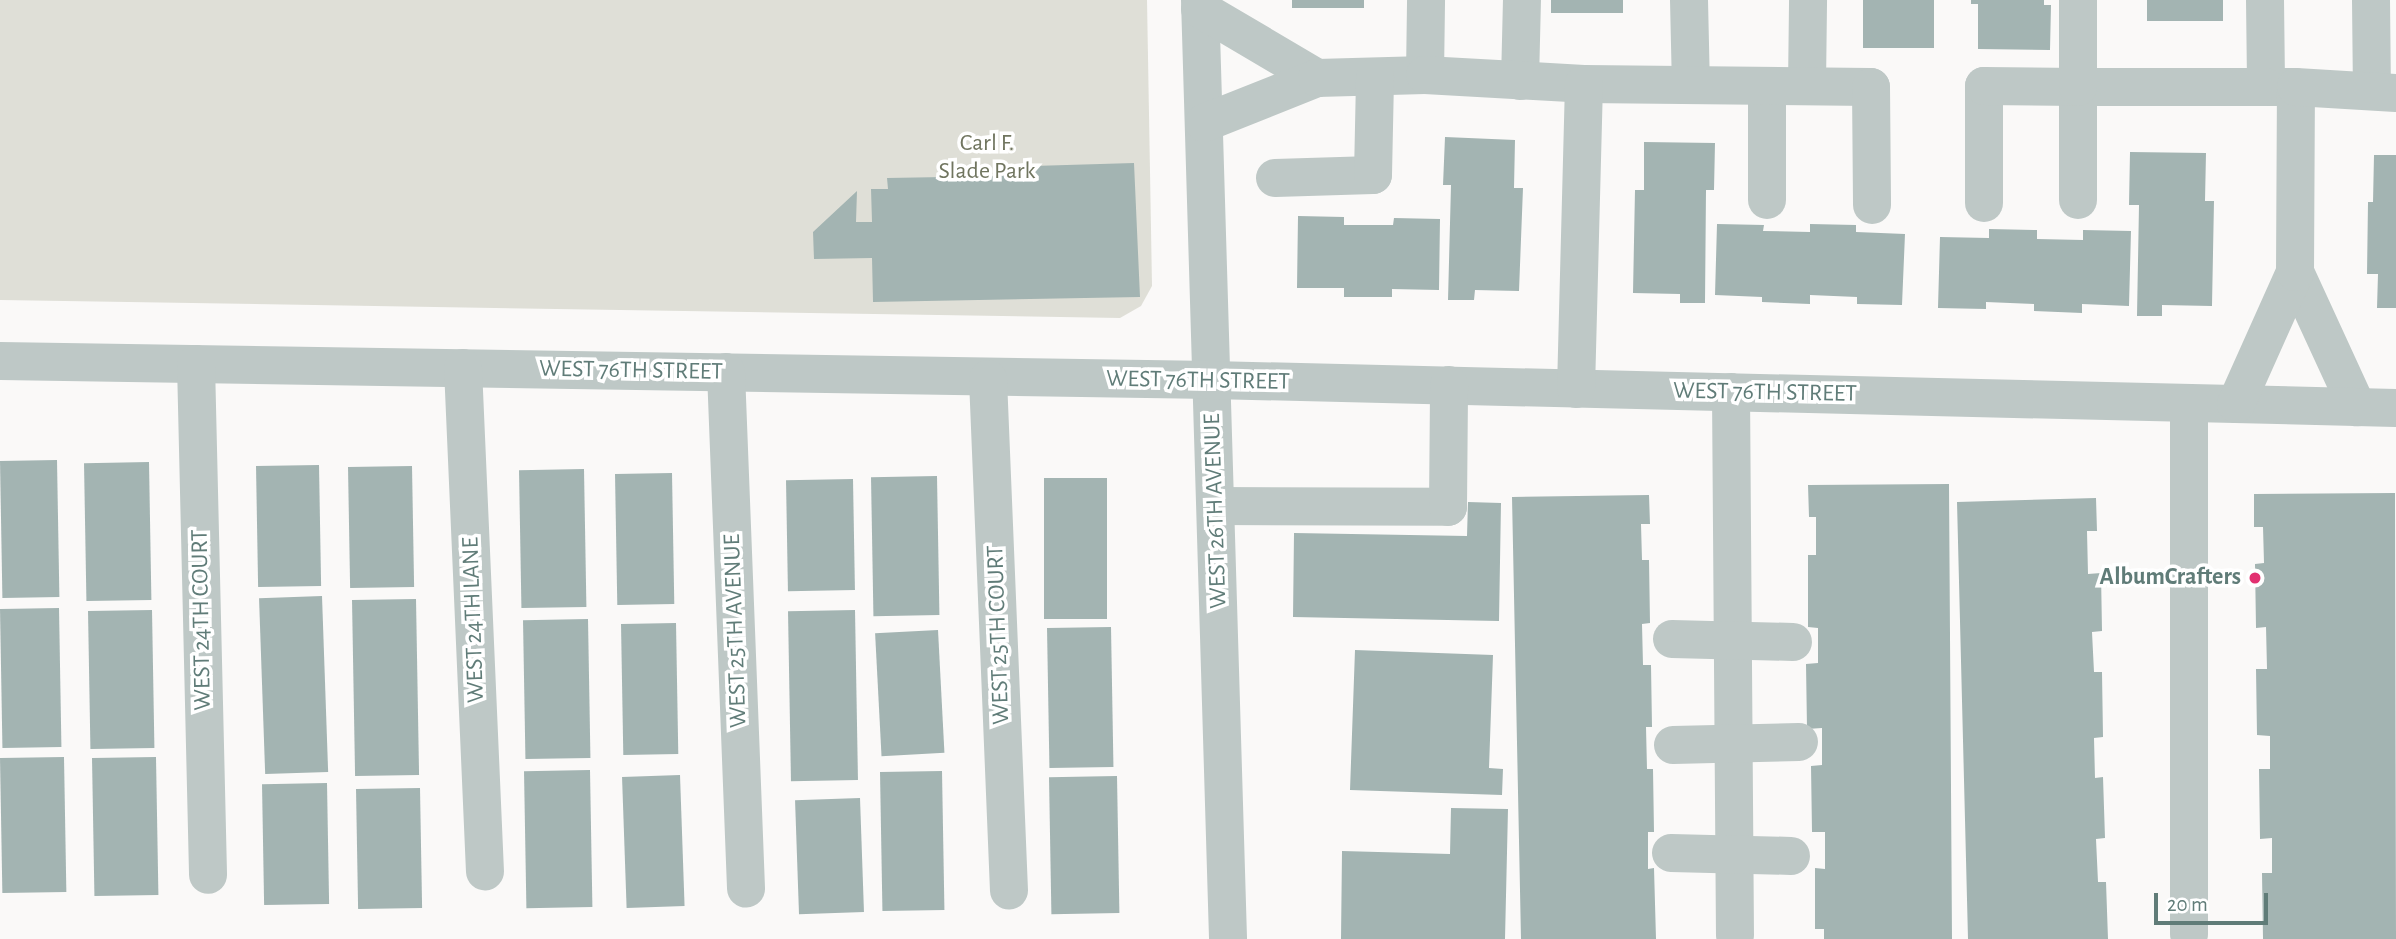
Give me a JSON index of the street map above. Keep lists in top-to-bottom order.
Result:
{
  "streets": {
    "street": [
      "WEST 76TH STREET",
      "WEST 26TH AVENUE",
      "WEST 24TH COURT",
      "WEST 24TH LANE",
      "WEST 25TH AVENUE",
      "WEST 25TH COURT"
    ]
  },
  "crossings": [
    ["WEST 76TH STREET", "WEST 26TH AVENUE"],
    ["WEST 76TH STREET", "WEST 24TH COURT"],
    ["WEST 76TH STREET", "WEST 24TH LANE"],
    ["WEST 76TH STREET", "WEST 25TH AVENUE"],
    ["WEST 76TH STREET", "WEST 25TH COURT"]
  ],
  "parks": ["Carl F. Slade Park"],
  "places": ["AlbumCrafters"],
  "scale_bar": "20 m"
}
